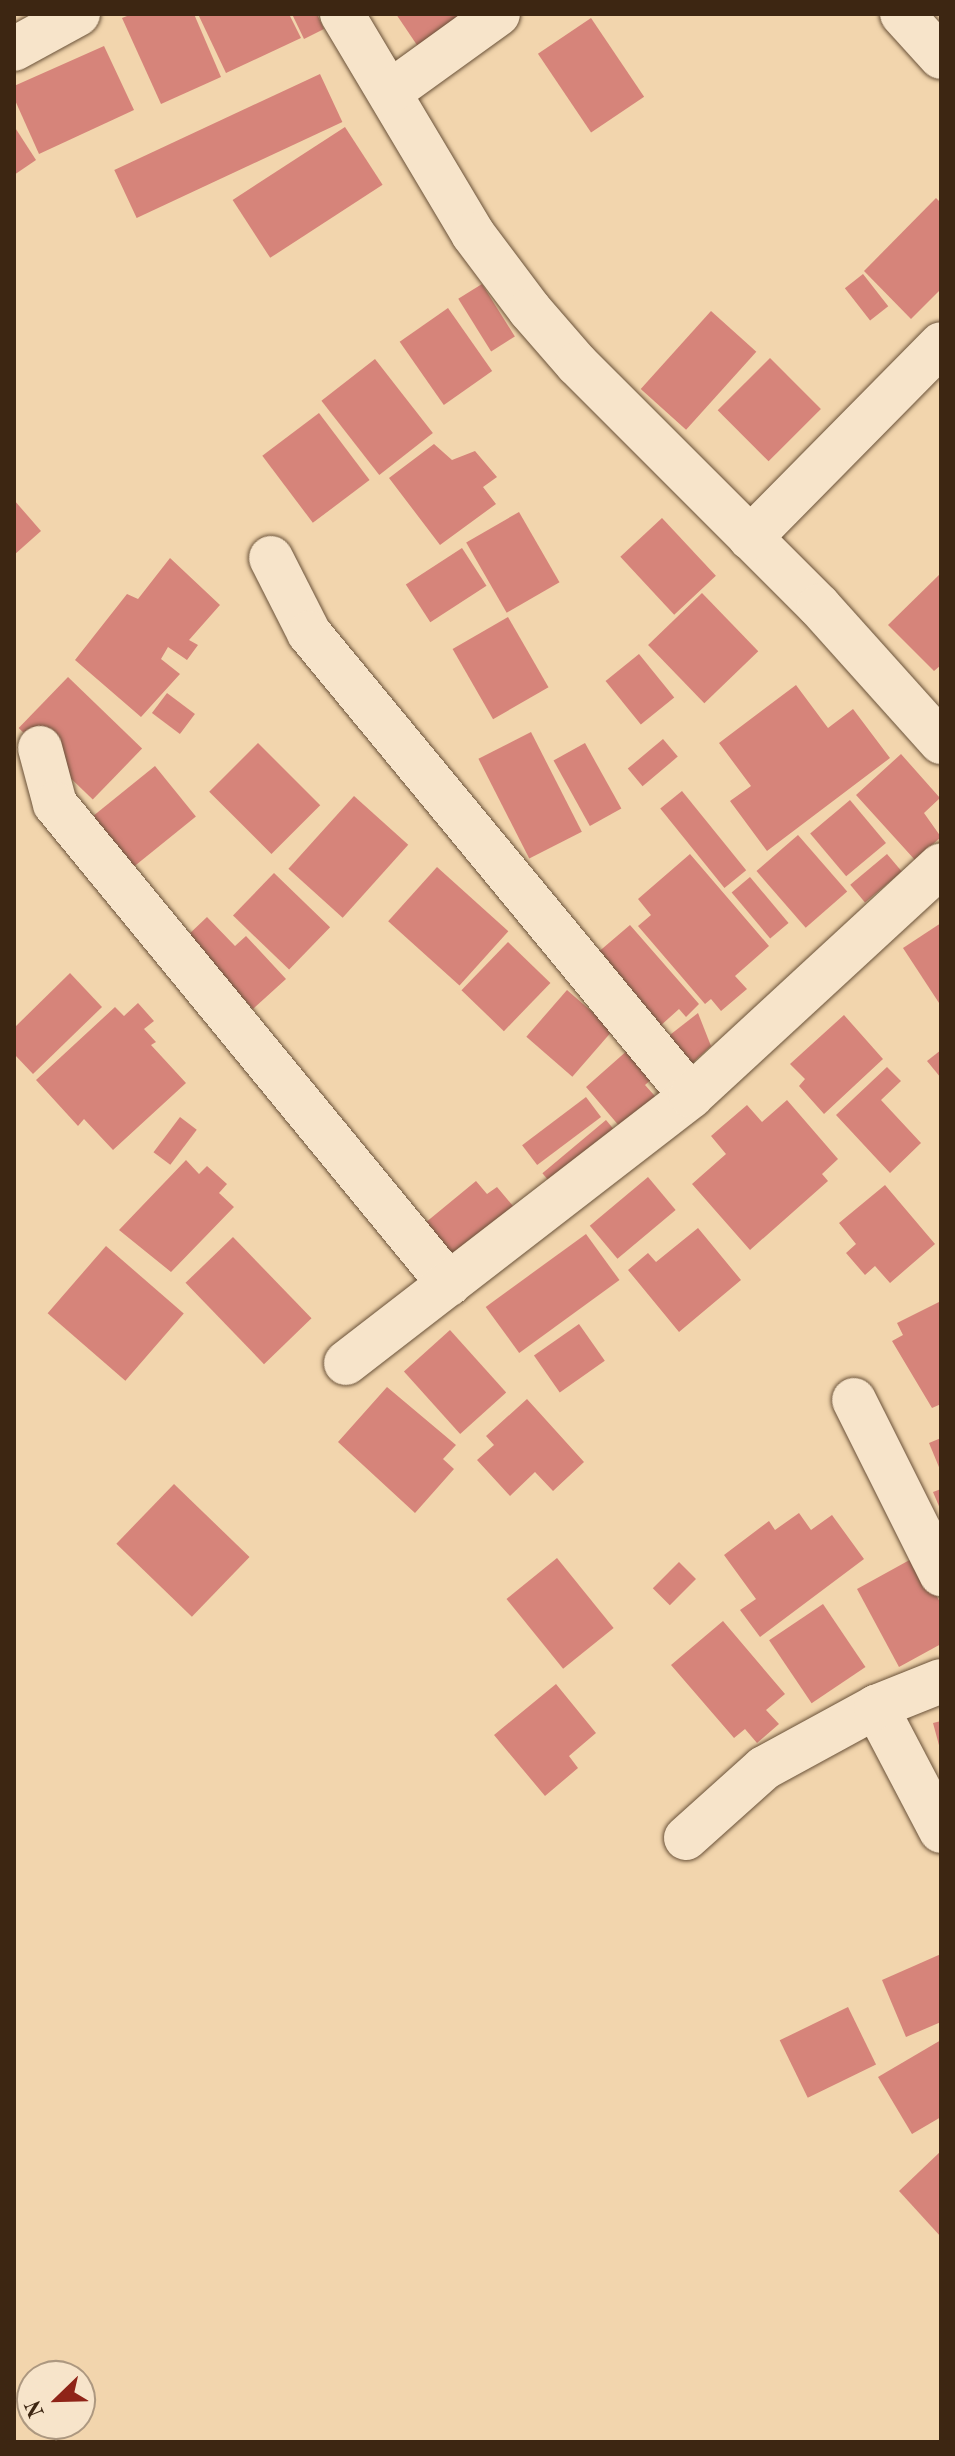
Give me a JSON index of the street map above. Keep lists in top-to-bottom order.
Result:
{
  "north": "bottom left"
}
